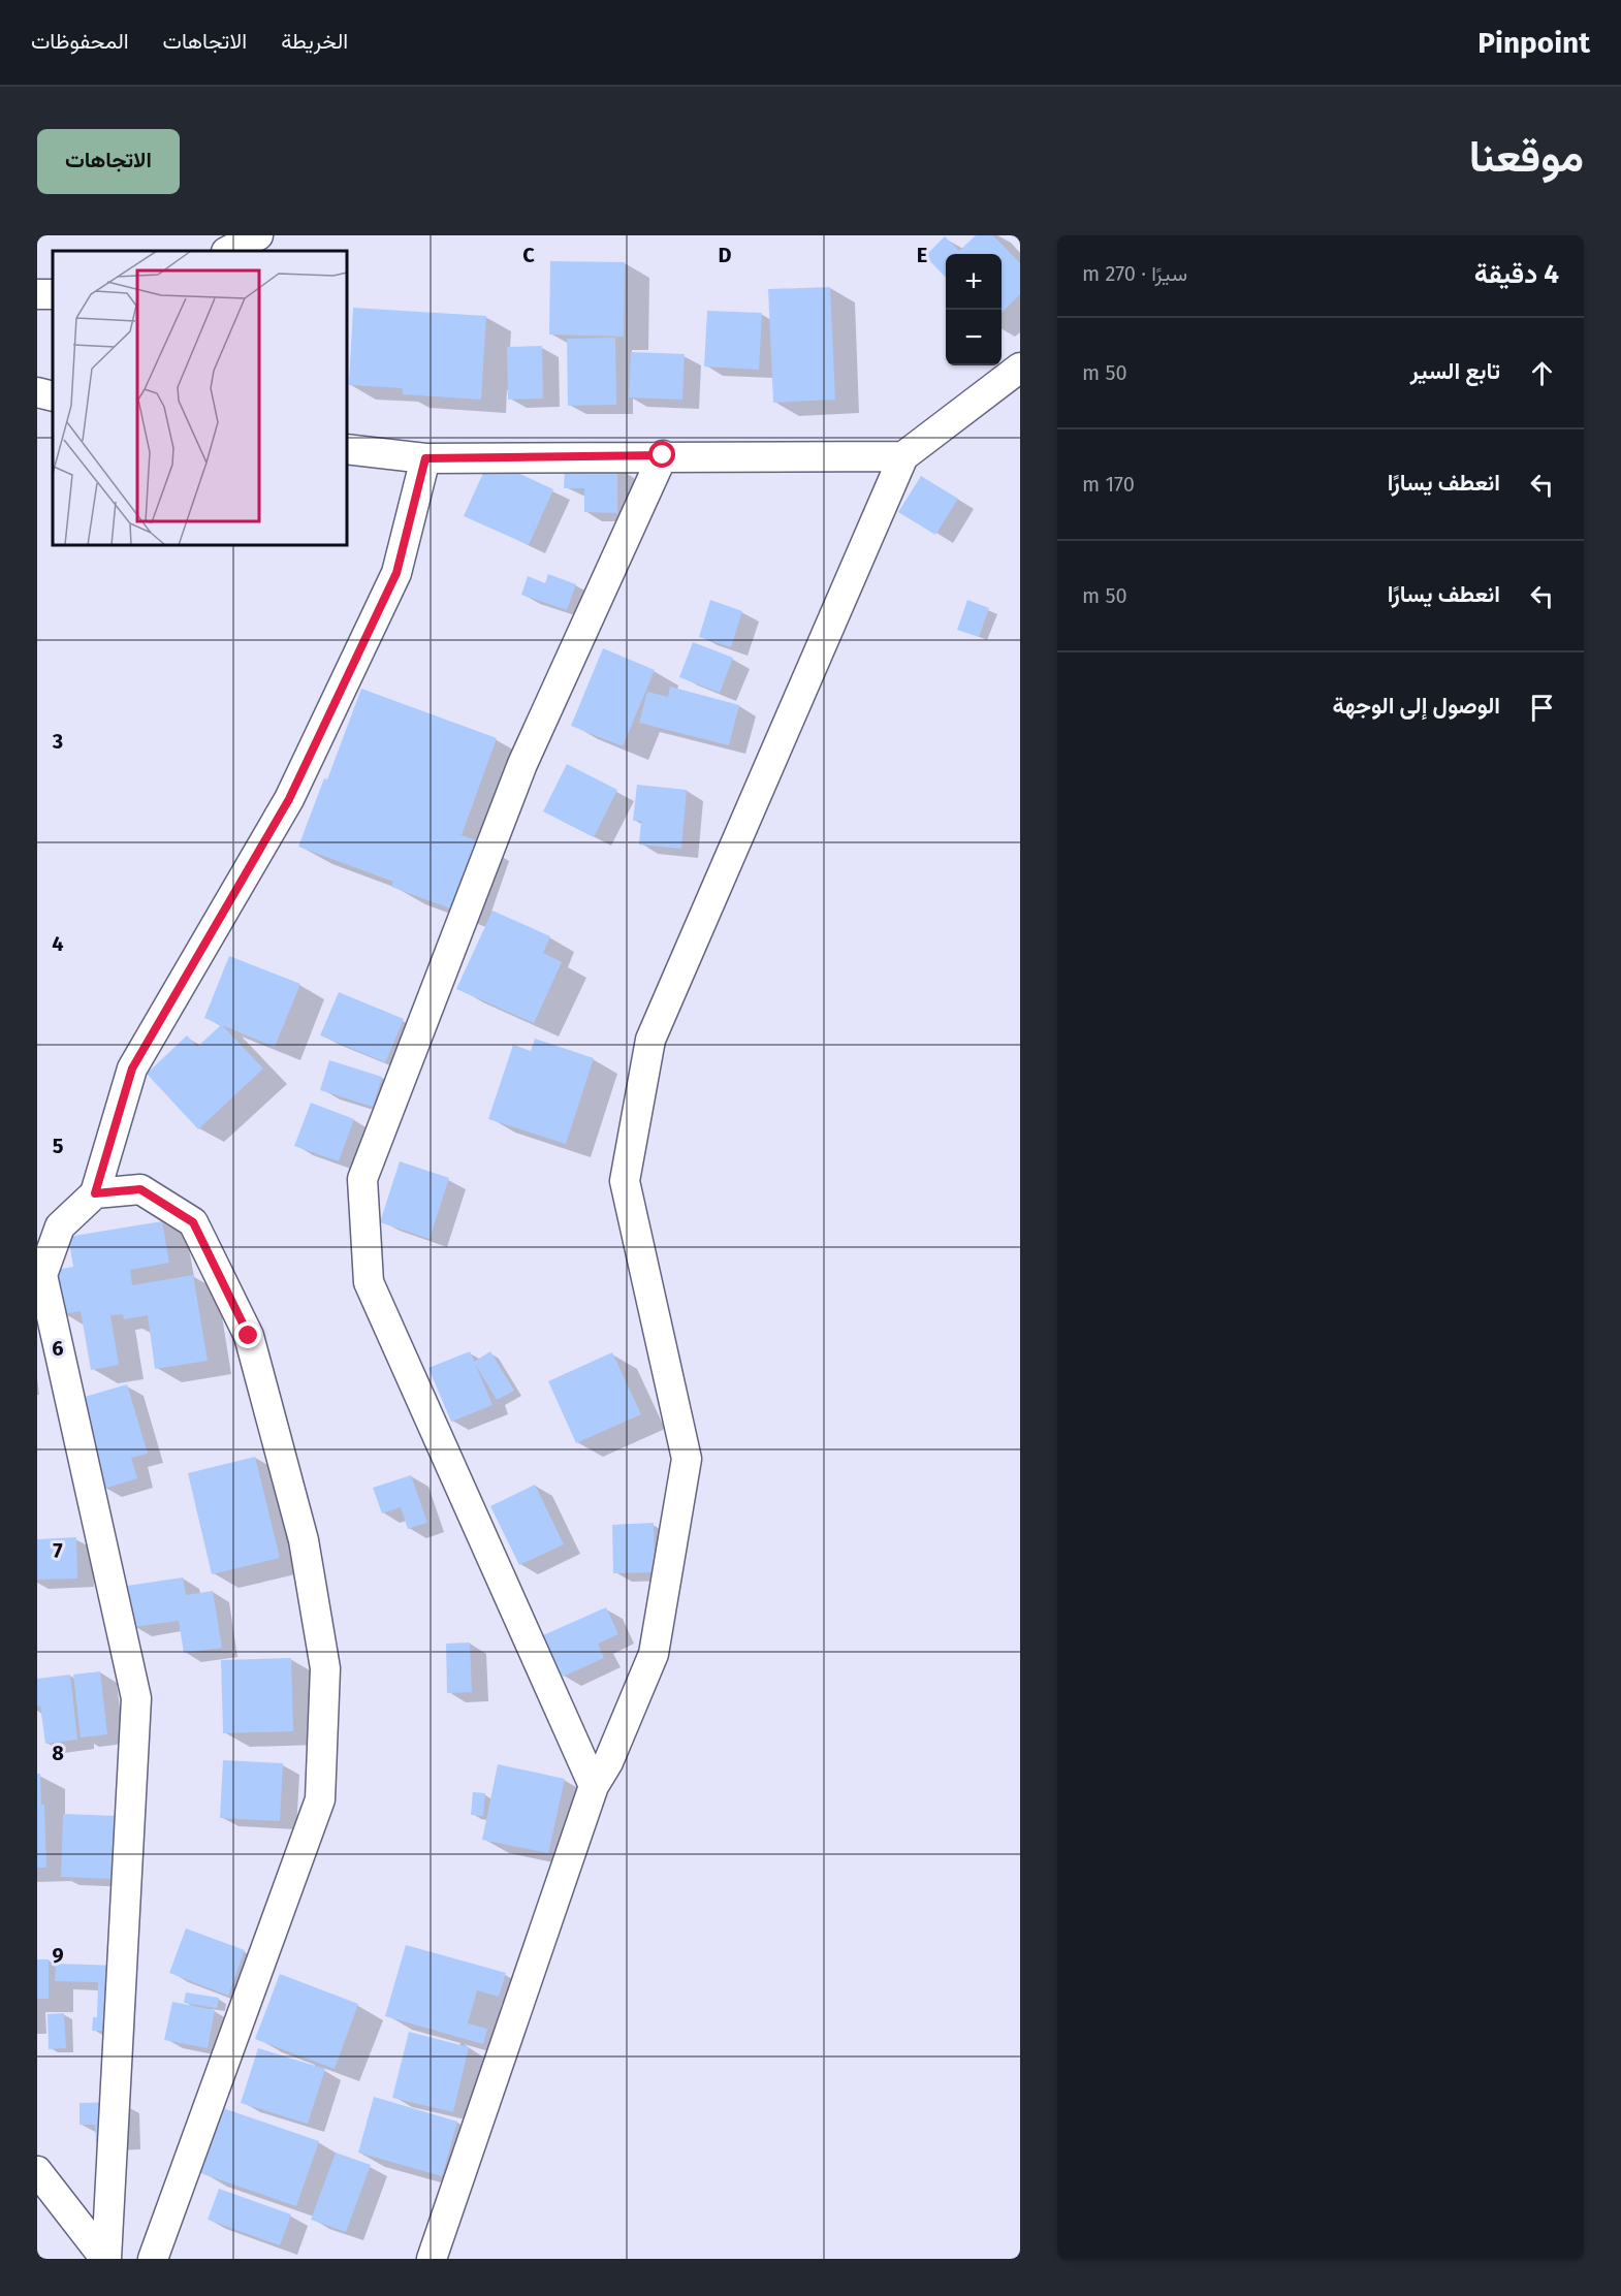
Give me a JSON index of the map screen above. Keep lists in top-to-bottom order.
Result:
{
  "page": {
    "header": "Pinpoint",
    "nav": ["الخريطة", "الاتجاهات", "المحفوظات"],
    "title": "موقعنا",
    "buttons": "الاتجاهات",
    "heading": ["4 دقيقة", "سيرًا · 270 m"],
    "map_buttons": ["+", "−"],
    "list": [
      ["تابع السير", "50 m"],
      ["انعطف يسارًا", "170 m"],
      ["انعطف يسارًا", "50 m"],
      "الوصول إلى الوجهة"
    ]
  },
  "grid": {
    "columns": ["C", "D", "E"],
    "rows": [
      "3",
      "4",
      "5",
      "6",
      "7",
      "8",
      "9"
    ]
  }
}
